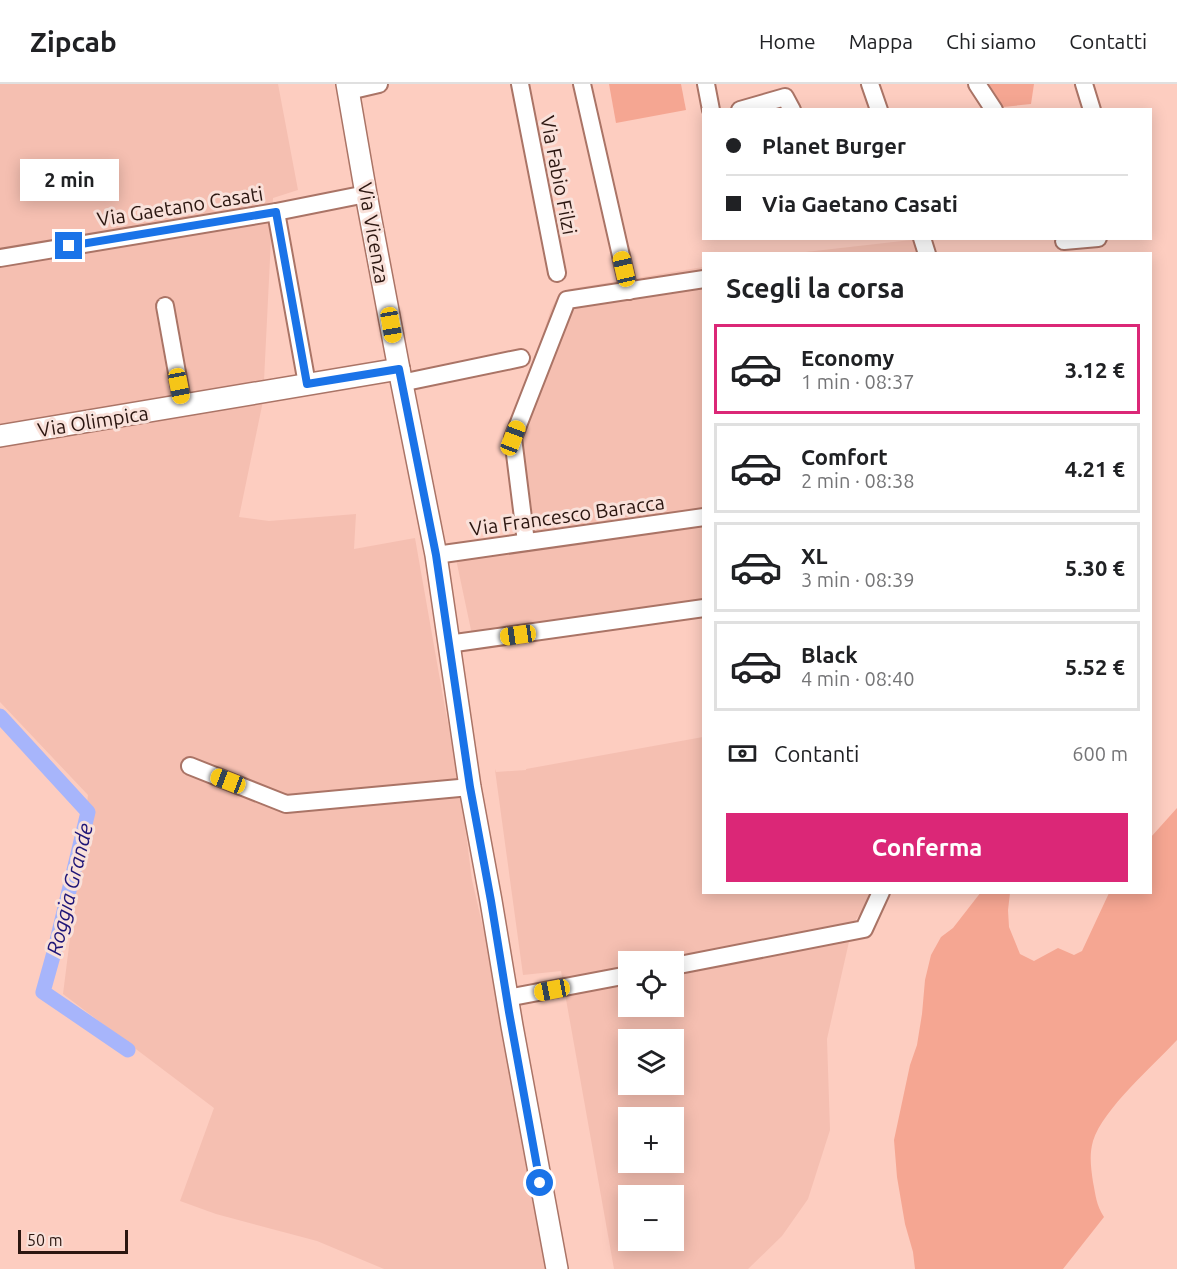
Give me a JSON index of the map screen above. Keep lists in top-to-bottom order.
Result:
{
  "streets": {
    "street": [
      "Via Fabio Filzi",
      "Via Gaetano Casati",
      "Via Vicenza",
      "Via Olimpica",
      "Via Francesco Baracca"
    ]
  },
  "crossings": [
    ["Via Gaetano Casati", "Via Vicenza"],
    ["Via Vicenza", "Via Olimpica"],
    ["Via Vicenza", "Via Francesco Baracca"]
  ],
  "water": ["Roggia Grande"],
  "scale_bar": "50 m",
  "page": {
    "header": "Zipcab",
    "nav": [
      "Home",
      "Mappa",
      "Chi siamo",
      "Contatti"
    ],
    "banner": ["Planet Burger", "Via Gaetano Casati"],
    "bubble": "2 min",
    "heading": "Scegli la corsa",
    "list": [
      {
        "name": "Economy",
        "note": "1 min · 08:37",
        "value": "3.12 €"
      },
      {
        "name": "Comfort",
        "note": "2 min · 08:38",
        "value": "4.21 €"
      },
      {
        "name": "XL",
        "note": "3 min · 08:39",
        "value": "5.30 €"
      },
      {
        "name": "Black",
        "note": "4 min · 08:40",
        "value": "5.52 €"
      }
    ],
    "pay": ["Contanti", "600 m"],
    "buttons": "Conferma",
    "map_buttons": ["+", "−"],
    "scale": "50 m"
  }
}
